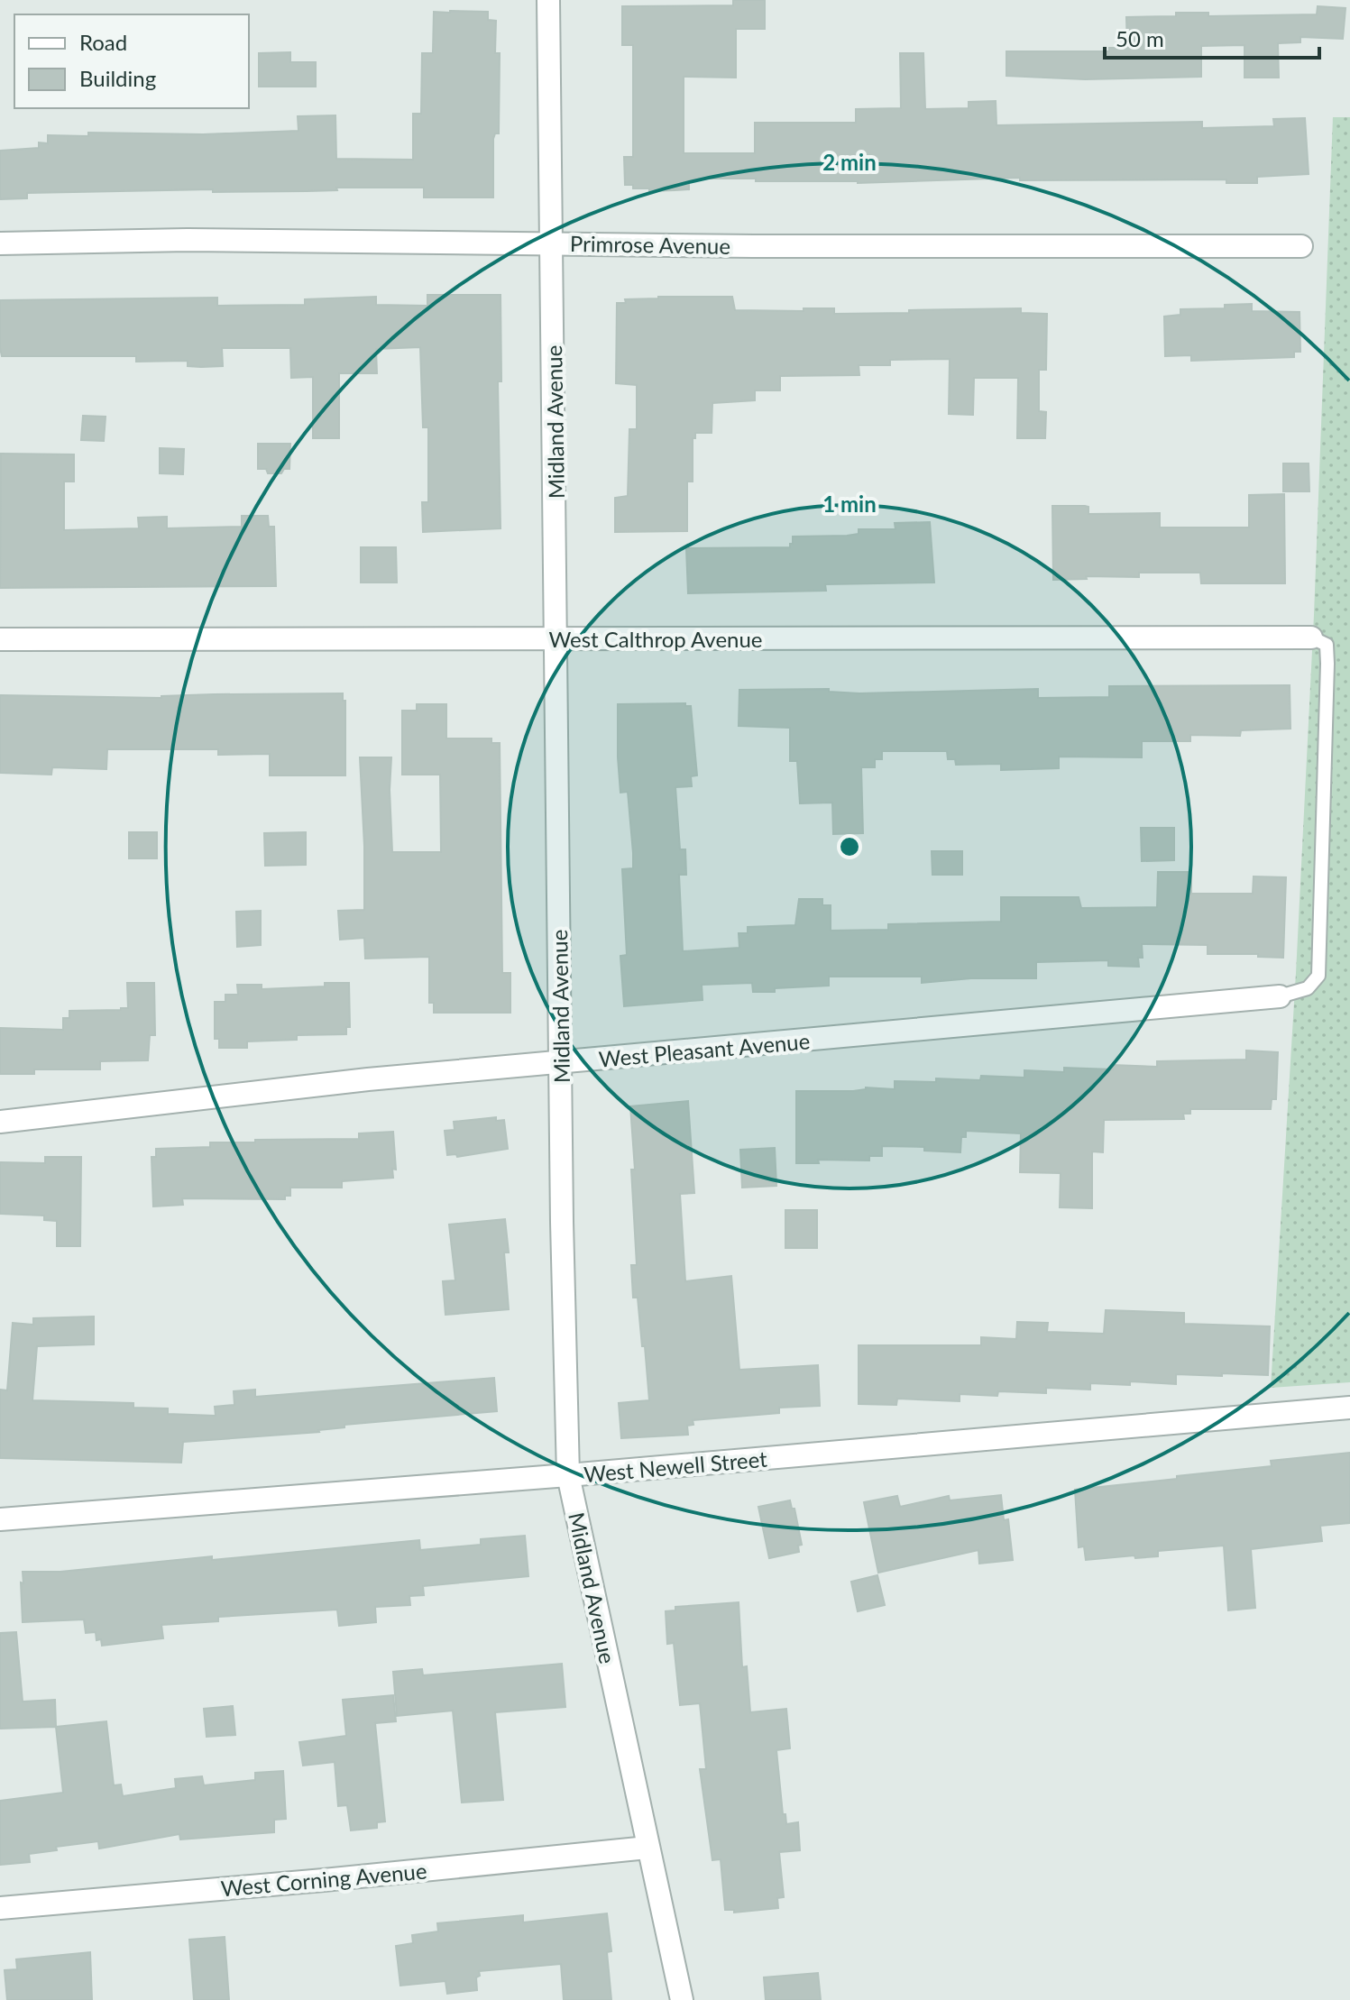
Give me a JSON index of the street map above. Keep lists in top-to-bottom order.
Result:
{
  "streets": {
    "street": [
      "Primrose Avenue",
      "Midland Avenue",
      "West Calthrop Avenue",
      "West Pleasant Avenue",
      "West Newell Street",
      "West Corning Avenue"
    ]
  },
  "crossings": [
    ["Primrose Avenue", "Midland Avenue"],
    ["Midland Avenue", "West Calthrop Avenue"],
    ["Midland Avenue", "West Pleasant Avenue"],
    ["Midland Avenue", "West Newell Street"],
    ["Midland Avenue", "West Corning Avenue"]
  ],
  "legend": ["Road", "Building"],
  "scale_bar": "50 m",
  "rings": ["2 min", "1 min"]
}
